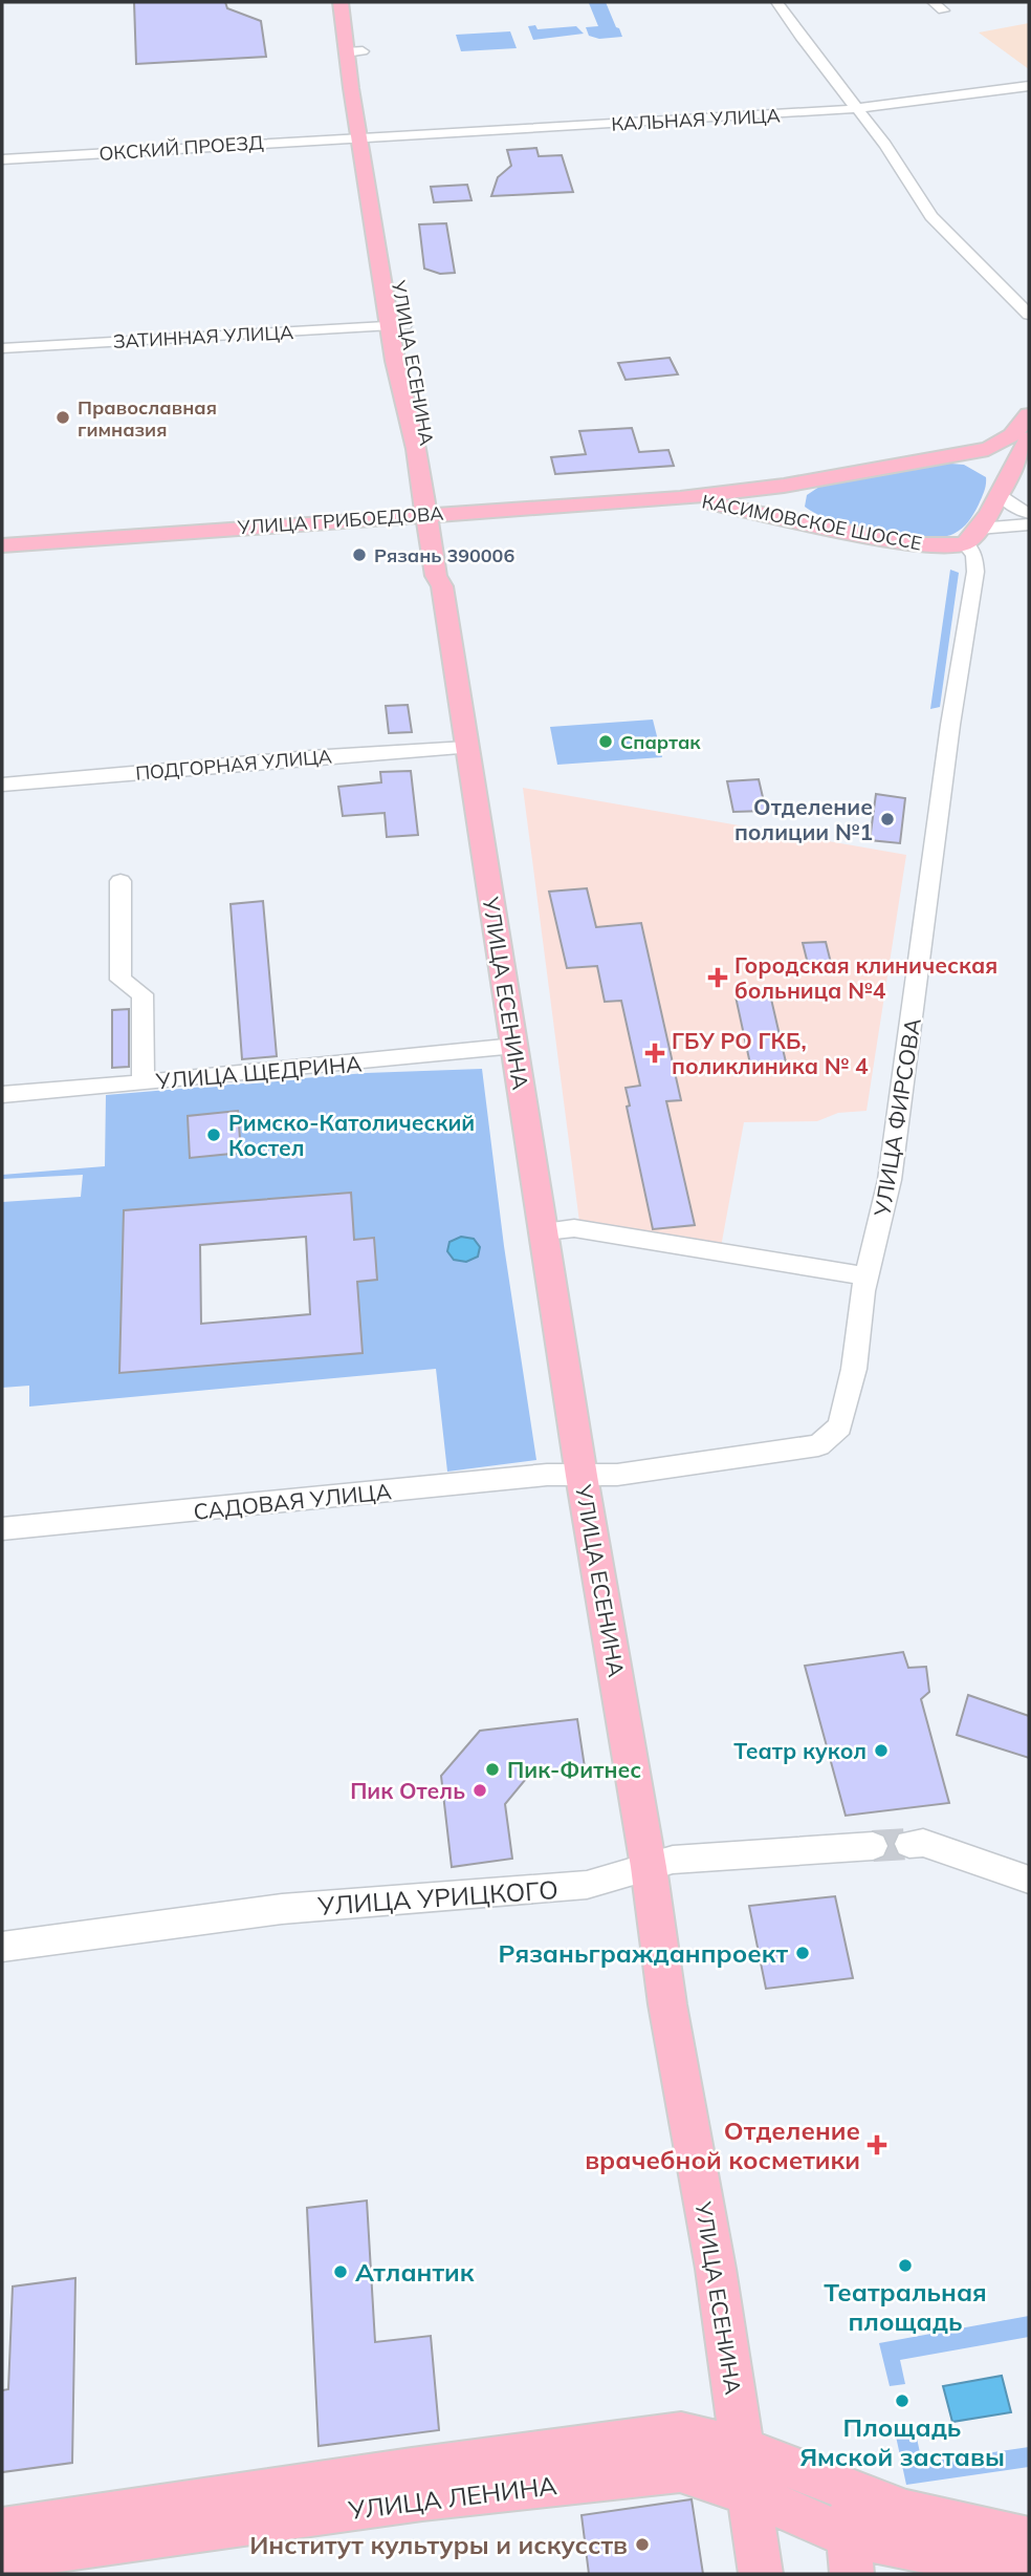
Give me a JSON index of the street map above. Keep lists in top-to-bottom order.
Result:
{
  "streets": {
    "main road": [
      "УЛИЦА ЕСЕНИНА",
      "УЛИЦА ГРИБОЕДОВА",
      "КАСИМОВСКОЕ ШОССЕ",
      "УЛИЦА ЛЕНИНА"
    ],
    "street": [
      "КАЛЬНАЯ УЛИЦА",
      "ОКСКИЙ ПРОЕЗД",
      "ЗАТИННАЯ УЛИЦА",
      "ПОДГОРНАЯ УЛИЦА",
      "УЛИЦА ЩЕДРИНА",
      "УЛИЦА ФИРСОВА",
      "САДОВАЯ УЛИЦА",
      "УЛИЦА УРИЦКОГО"
    ]
  },
  "crossings": [
    ["КАЛЬНАЯ УЛИЦА", "ОКСКИЙ ПРОЕЗД"],
    ["КАЛЬНАЯ УЛИЦА", "УЛИЦА ЕСЕНИНА"],
    ["ОКСКИЙ ПРОЕЗД", "УЛИЦА ЕСЕНИНА"],
    ["ЗАТИННАЯ УЛИЦА", "УЛИЦА ЕСЕНИНА"],
    ["УЛИЦА ЕСЕНИНА", "УЛИЦА ГРИБОЕДОВА"],
    ["УЛИЦА ЕСЕНИНА", "ПОДГОРНАЯ УЛИЦА"],
    ["УЛИЦА ЕСЕНИНА", "УЛИЦА ЩЕДРИНА"],
    ["УЛИЦА ЕСЕНИНА", "УЛИЦА ФИРСОВА"],
    ["УЛИЦА ЕСЕНИНА", "САДОВАЯ УЛИЦА"],
    ["УЛИЦА ЕСЕНИНА", "УЛИЦА УРИЦКОГО"],
    ["УЛИЦА ЕСЕНИНА", "УЛИЦА ЛЕНИНА"],
    ["УЛИЦА ГРИБОЕДОВА", "КАСИМОВСКОЕ ШОССЕ"],
    ["КАСИМОВСКОЕ ШОССЕ", "УЛИЦА ФИРСОВА"],
    ["УЛИЦА ФИРСОВА", "САДОВАЯ УЛИЦА"]
  ],
  "places": {
    "other": [
      "Православная гимназия",
      "Рязань 390006",
      "Спартак",
      "Отделение полиции №1",
      "Римско-Католический Костел",
      "Театр кукол",
      "Пик-Фитнес",
      "Пик Отель",
      "Рязаньгражданпроект",
      "Театральная площадь",
      "Атлантик",
      "Площадь Ямской заставы",
      "Институт культуры и искусств"
    ],
    "health": ["Городская клиническая больница №4", "ГБУ РО ГКБ, поликлиника № 4", "Отделение врачебной косметики"]
  }
}
